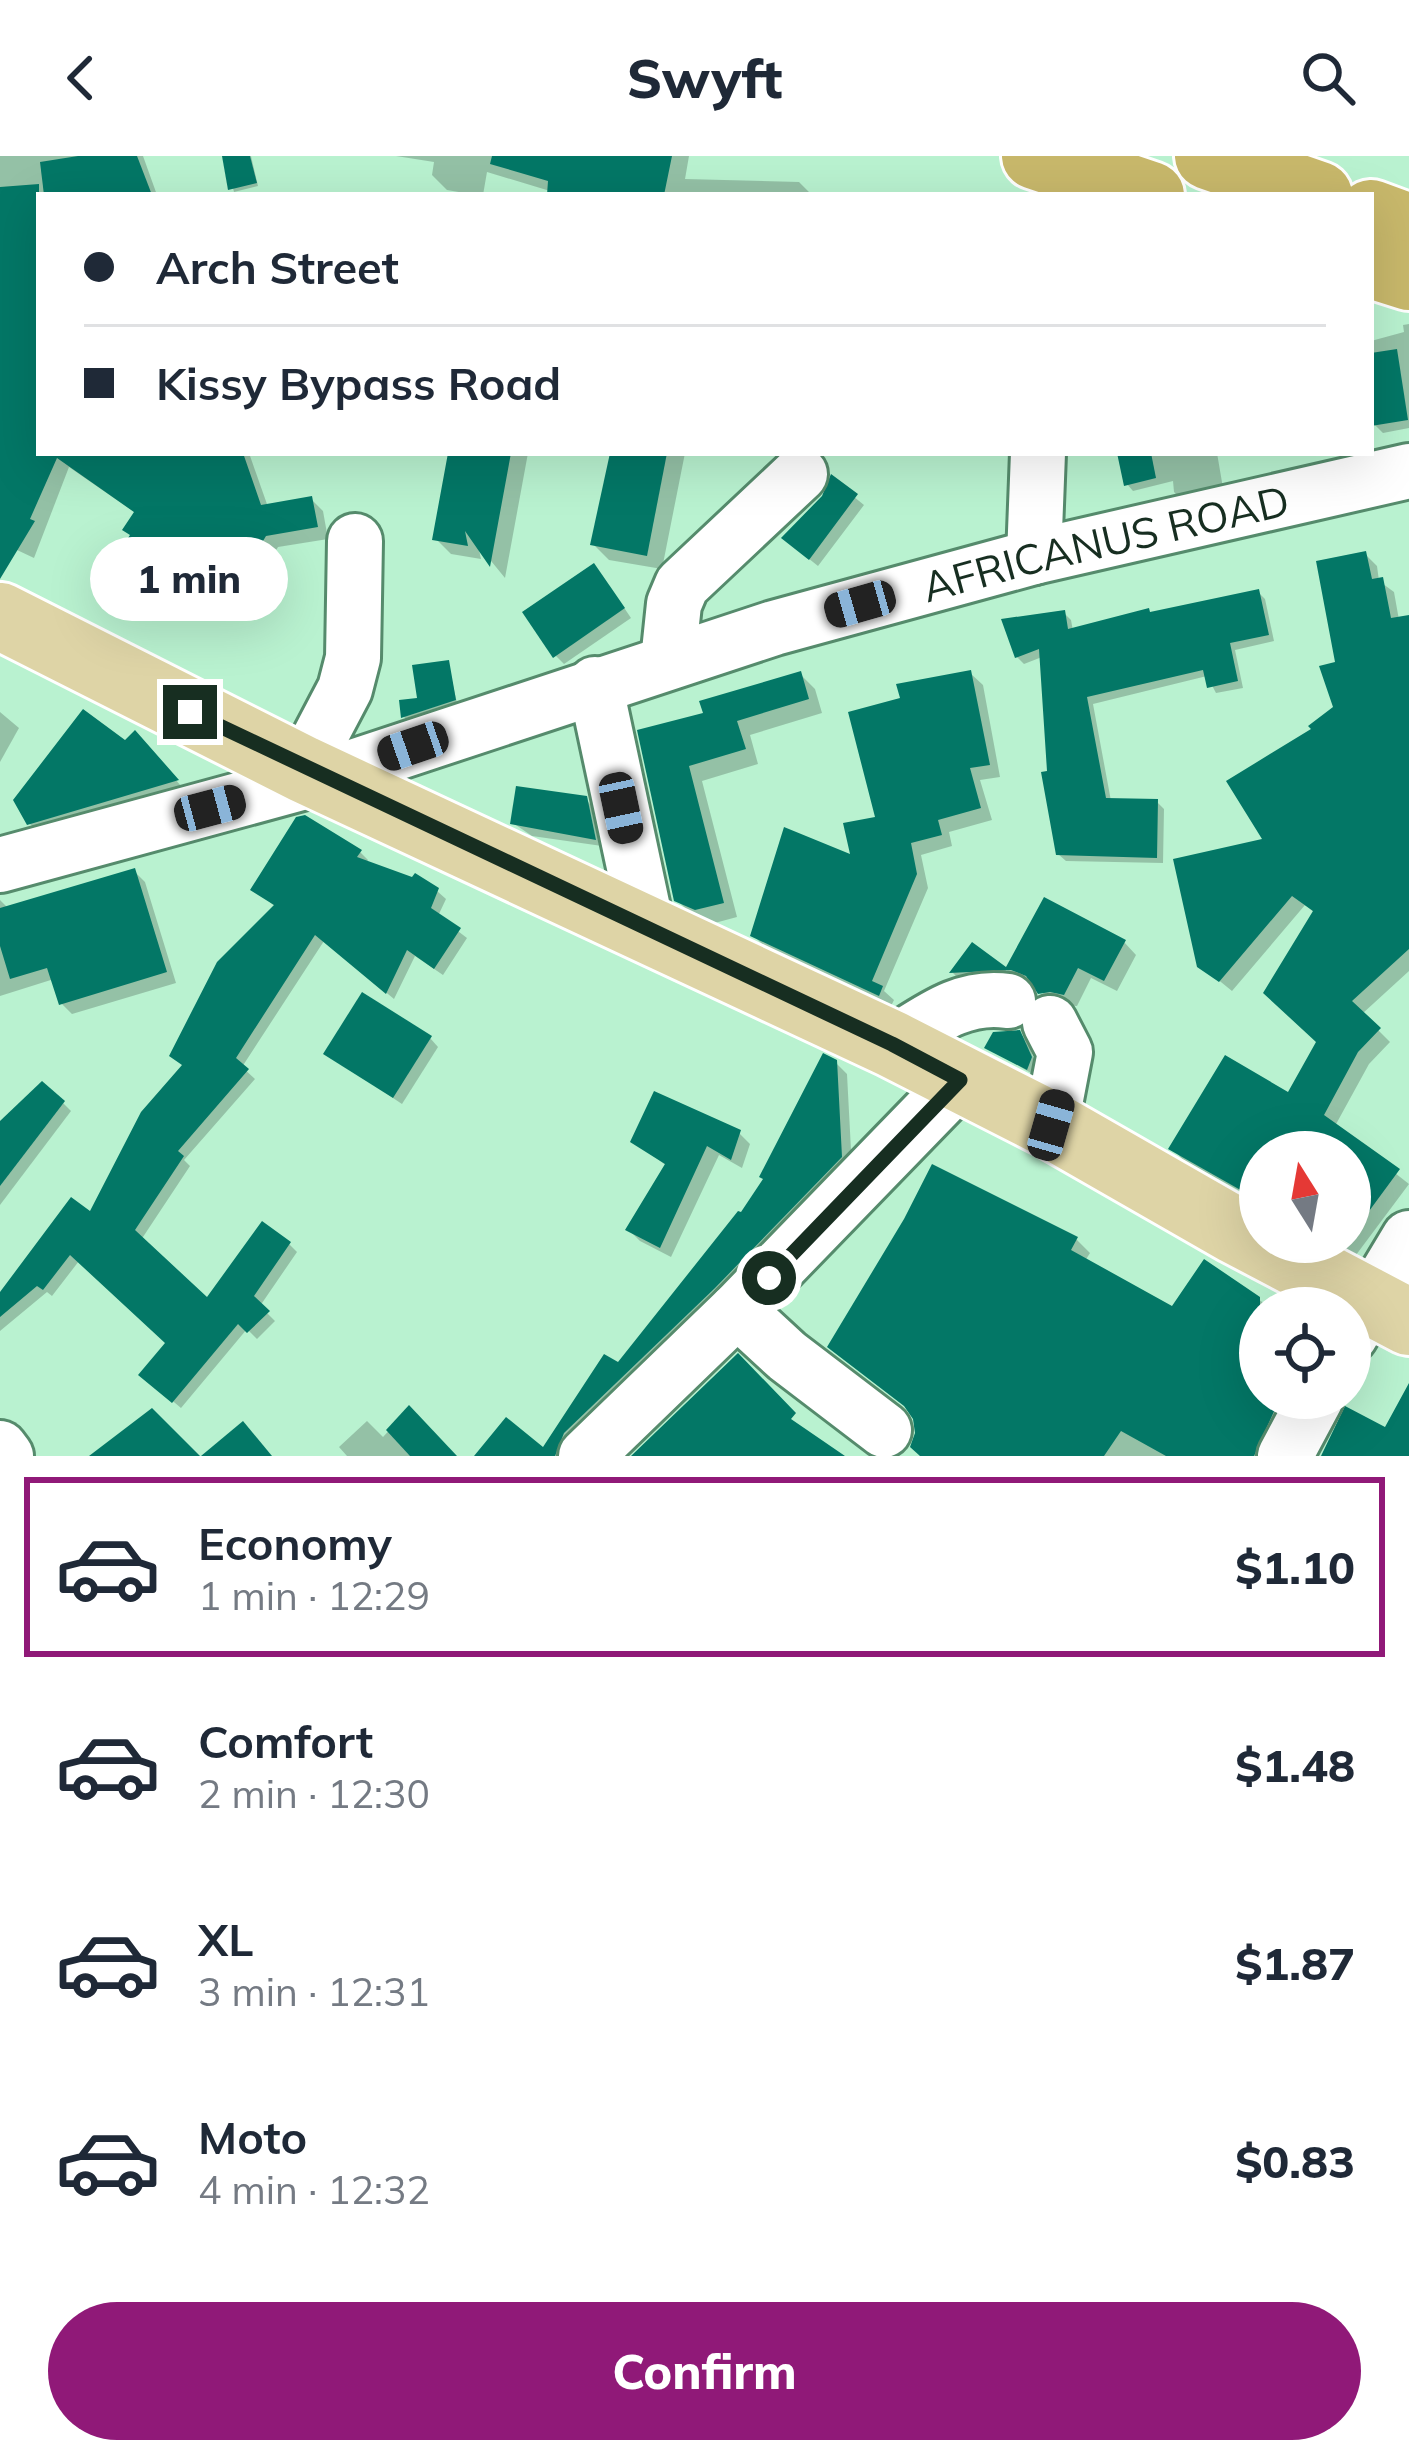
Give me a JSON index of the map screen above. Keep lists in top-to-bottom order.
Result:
{
  "streets": {
    "street": ["AFRICANUS ROAD"]
  },
  "north": "top",
  "page": {
    "header": "Swyft",
    "banner": ["Arch Street", "Kissy Bypass Road"],
    "bubble": "1 min",
    "list": [
      {
        "name": "Economy",
        "note": "1 min · 12:29",
        "value": "$1.10"
      },
      {
        "name": "Comfort",
        "note": "2 min · 12:30",
        "value": "$1.48"
      },
      {
        "name": "XL",
        "note": "3 min · 12:31",
        "value": "$1.87"
      },
      {
        "name": "Moto",
        "note": "4 min · 12:32",
        "value": "$0.83"
      }
    ],
    "buttons": "Confirm"
  }
}
